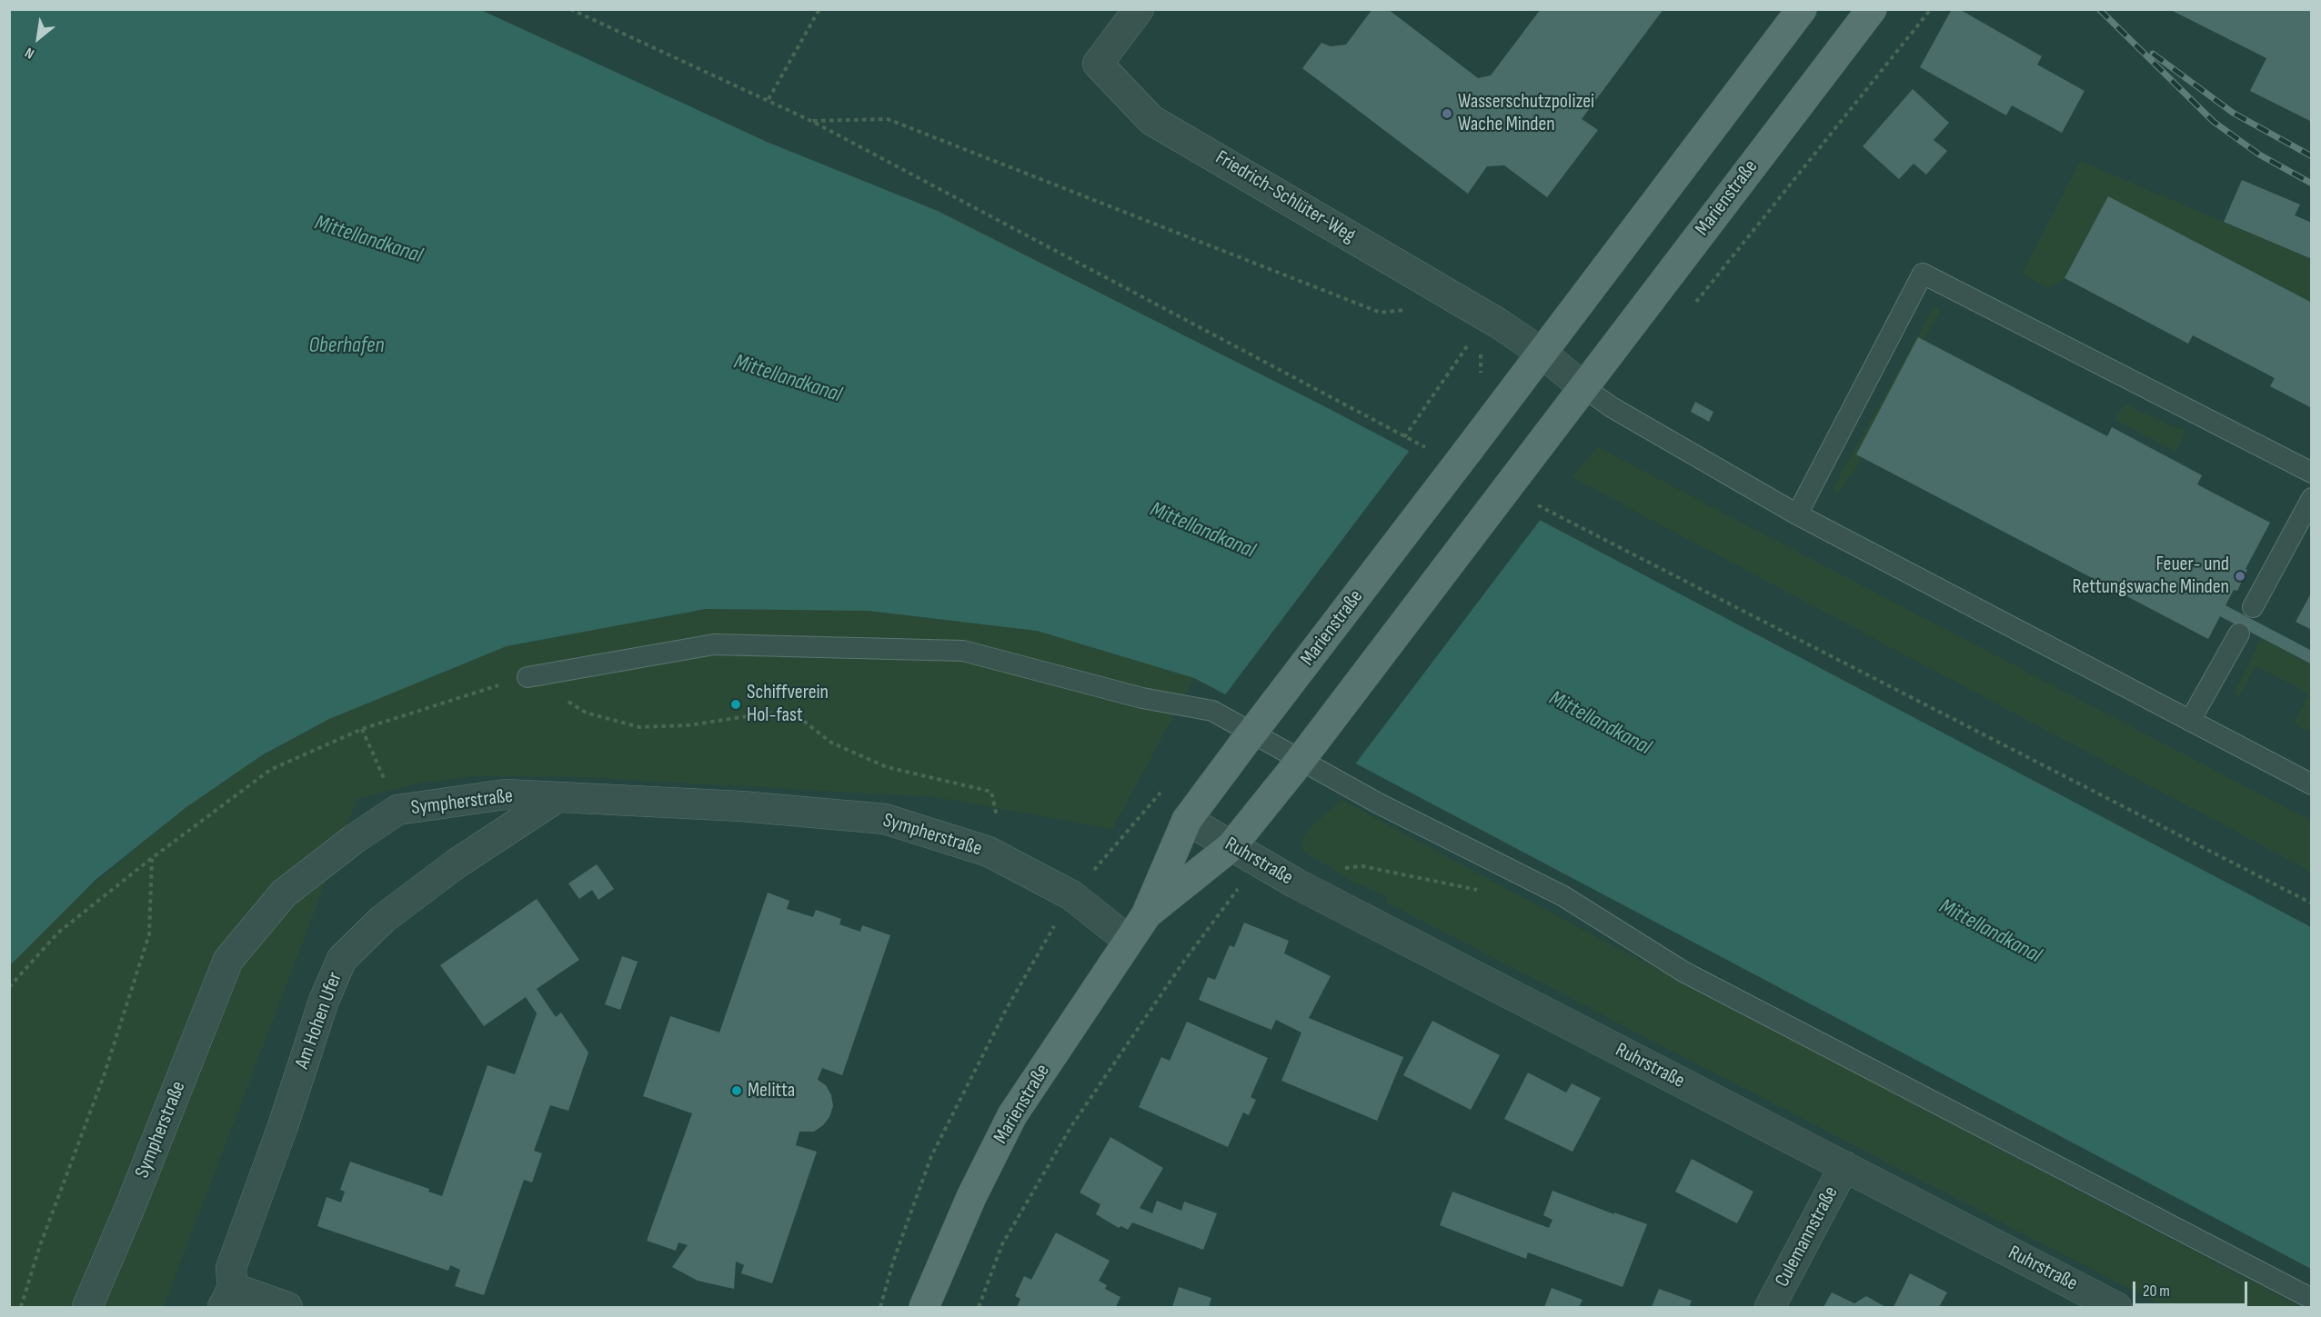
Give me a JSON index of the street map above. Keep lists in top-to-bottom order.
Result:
{
  "streets": {
    "main road": ["Marienstraße"],
    "street": [
      "Friedrich-Schlüter-Weg",
      "Sympherstraße",
      "Ruhrstraße",
      "Am Hohen Ufer",
      "Culemannstraße"
    ]
  },
  "crossings": [
    ["Friedrich-Schlüter-Weg", "Marienstraße"],
    ["Marienstraße", "Sympherstraße"],
    ["Marienstraße", "Ruhrstraße"],
    ["Sympherstraße", "Am Hohen Ufer"],
    ["Ruhrstraße", "Culemannstraße"]
  ],
  "water": ["Mittellandkanal", "Oberhafen"],
  "places": [
    "Wasserschutzpolizei Wache Minden",
    "Feuer- und Rettungswache Minden",
    "Schiffverein Hol-fast",
    "Melitta"
  ],
  "scale_bar": "20 m",
  "north": "bottom left"
}
